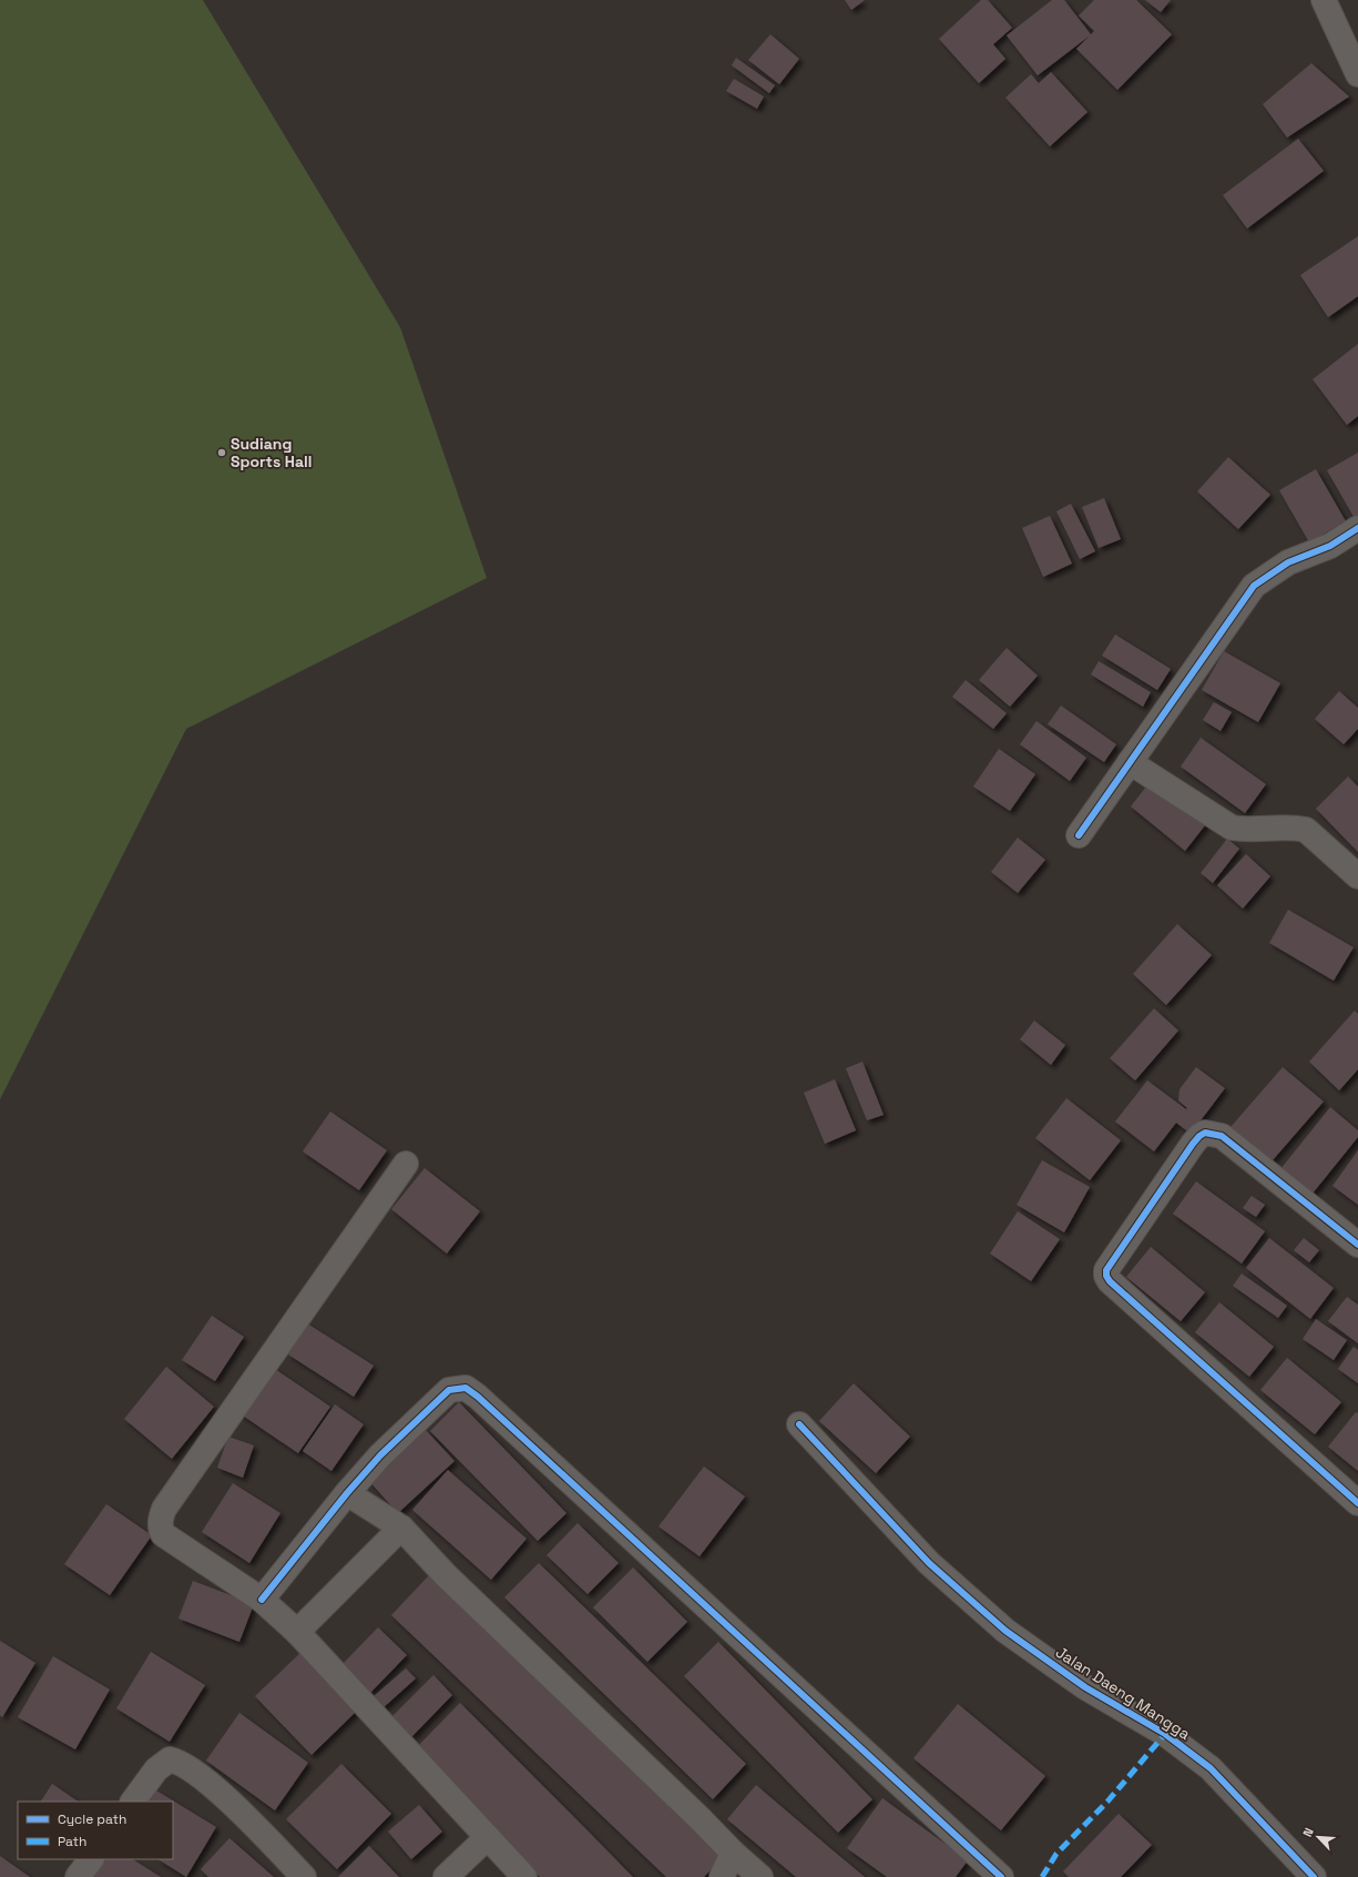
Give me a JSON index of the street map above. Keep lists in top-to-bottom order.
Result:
{
  "streets": {
    "street": ["Jalan Daeng Mangga"]
  },
  "places": ["Sudiang Sports Hall"],
  "legend": ["Cycle path", "Path"],
  "north": "top left"
}
